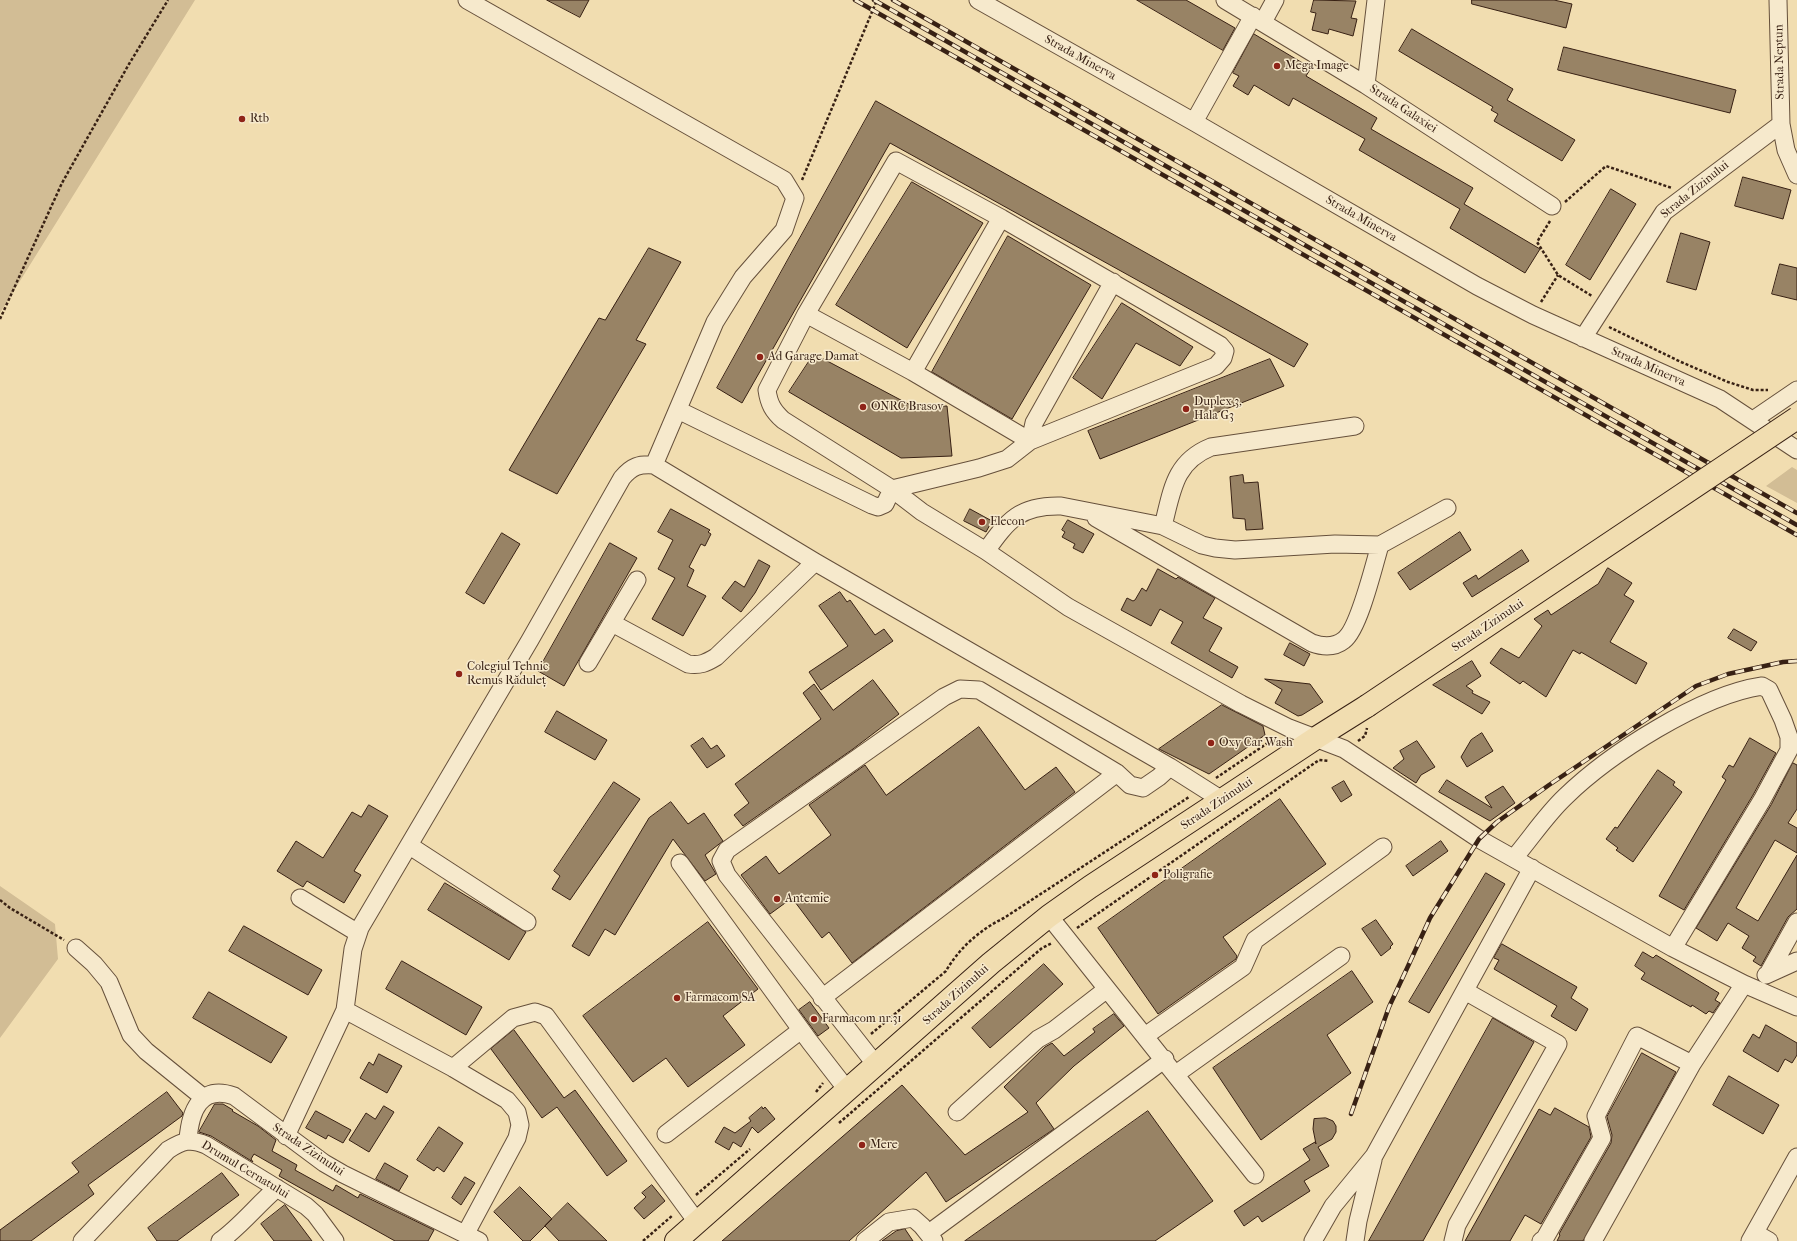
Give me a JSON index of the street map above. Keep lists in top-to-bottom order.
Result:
{
  "streets": {
    "main road": ["Strada Zizinului"],
    "street": [
      "Strada Minerva",
      "Strada Neptun",
      "Strada Galaxiei",
      "Drumul Cernatului"
    ]
  },
  "crossings": [
    ["Strada Minerva", "Strada Zizinului"],
    ["Strada Neptun", "Strada Zizinului"]
  ],
  "places": [
    "Mega Image",
    "Rtb",
    "Ad Garage Damat",
    "ONRC Brasov",
    "Duplex 3, Hala G3",
    "Elecon",
    "Colegiul Tehnic Remus Răduleț",
    "Oxy Car Wash",
    "Poligrafie",
    "Antemie",
    "Farmacom SA",
    "Farmacom nr.31",
    "Mere"
  ]
}
